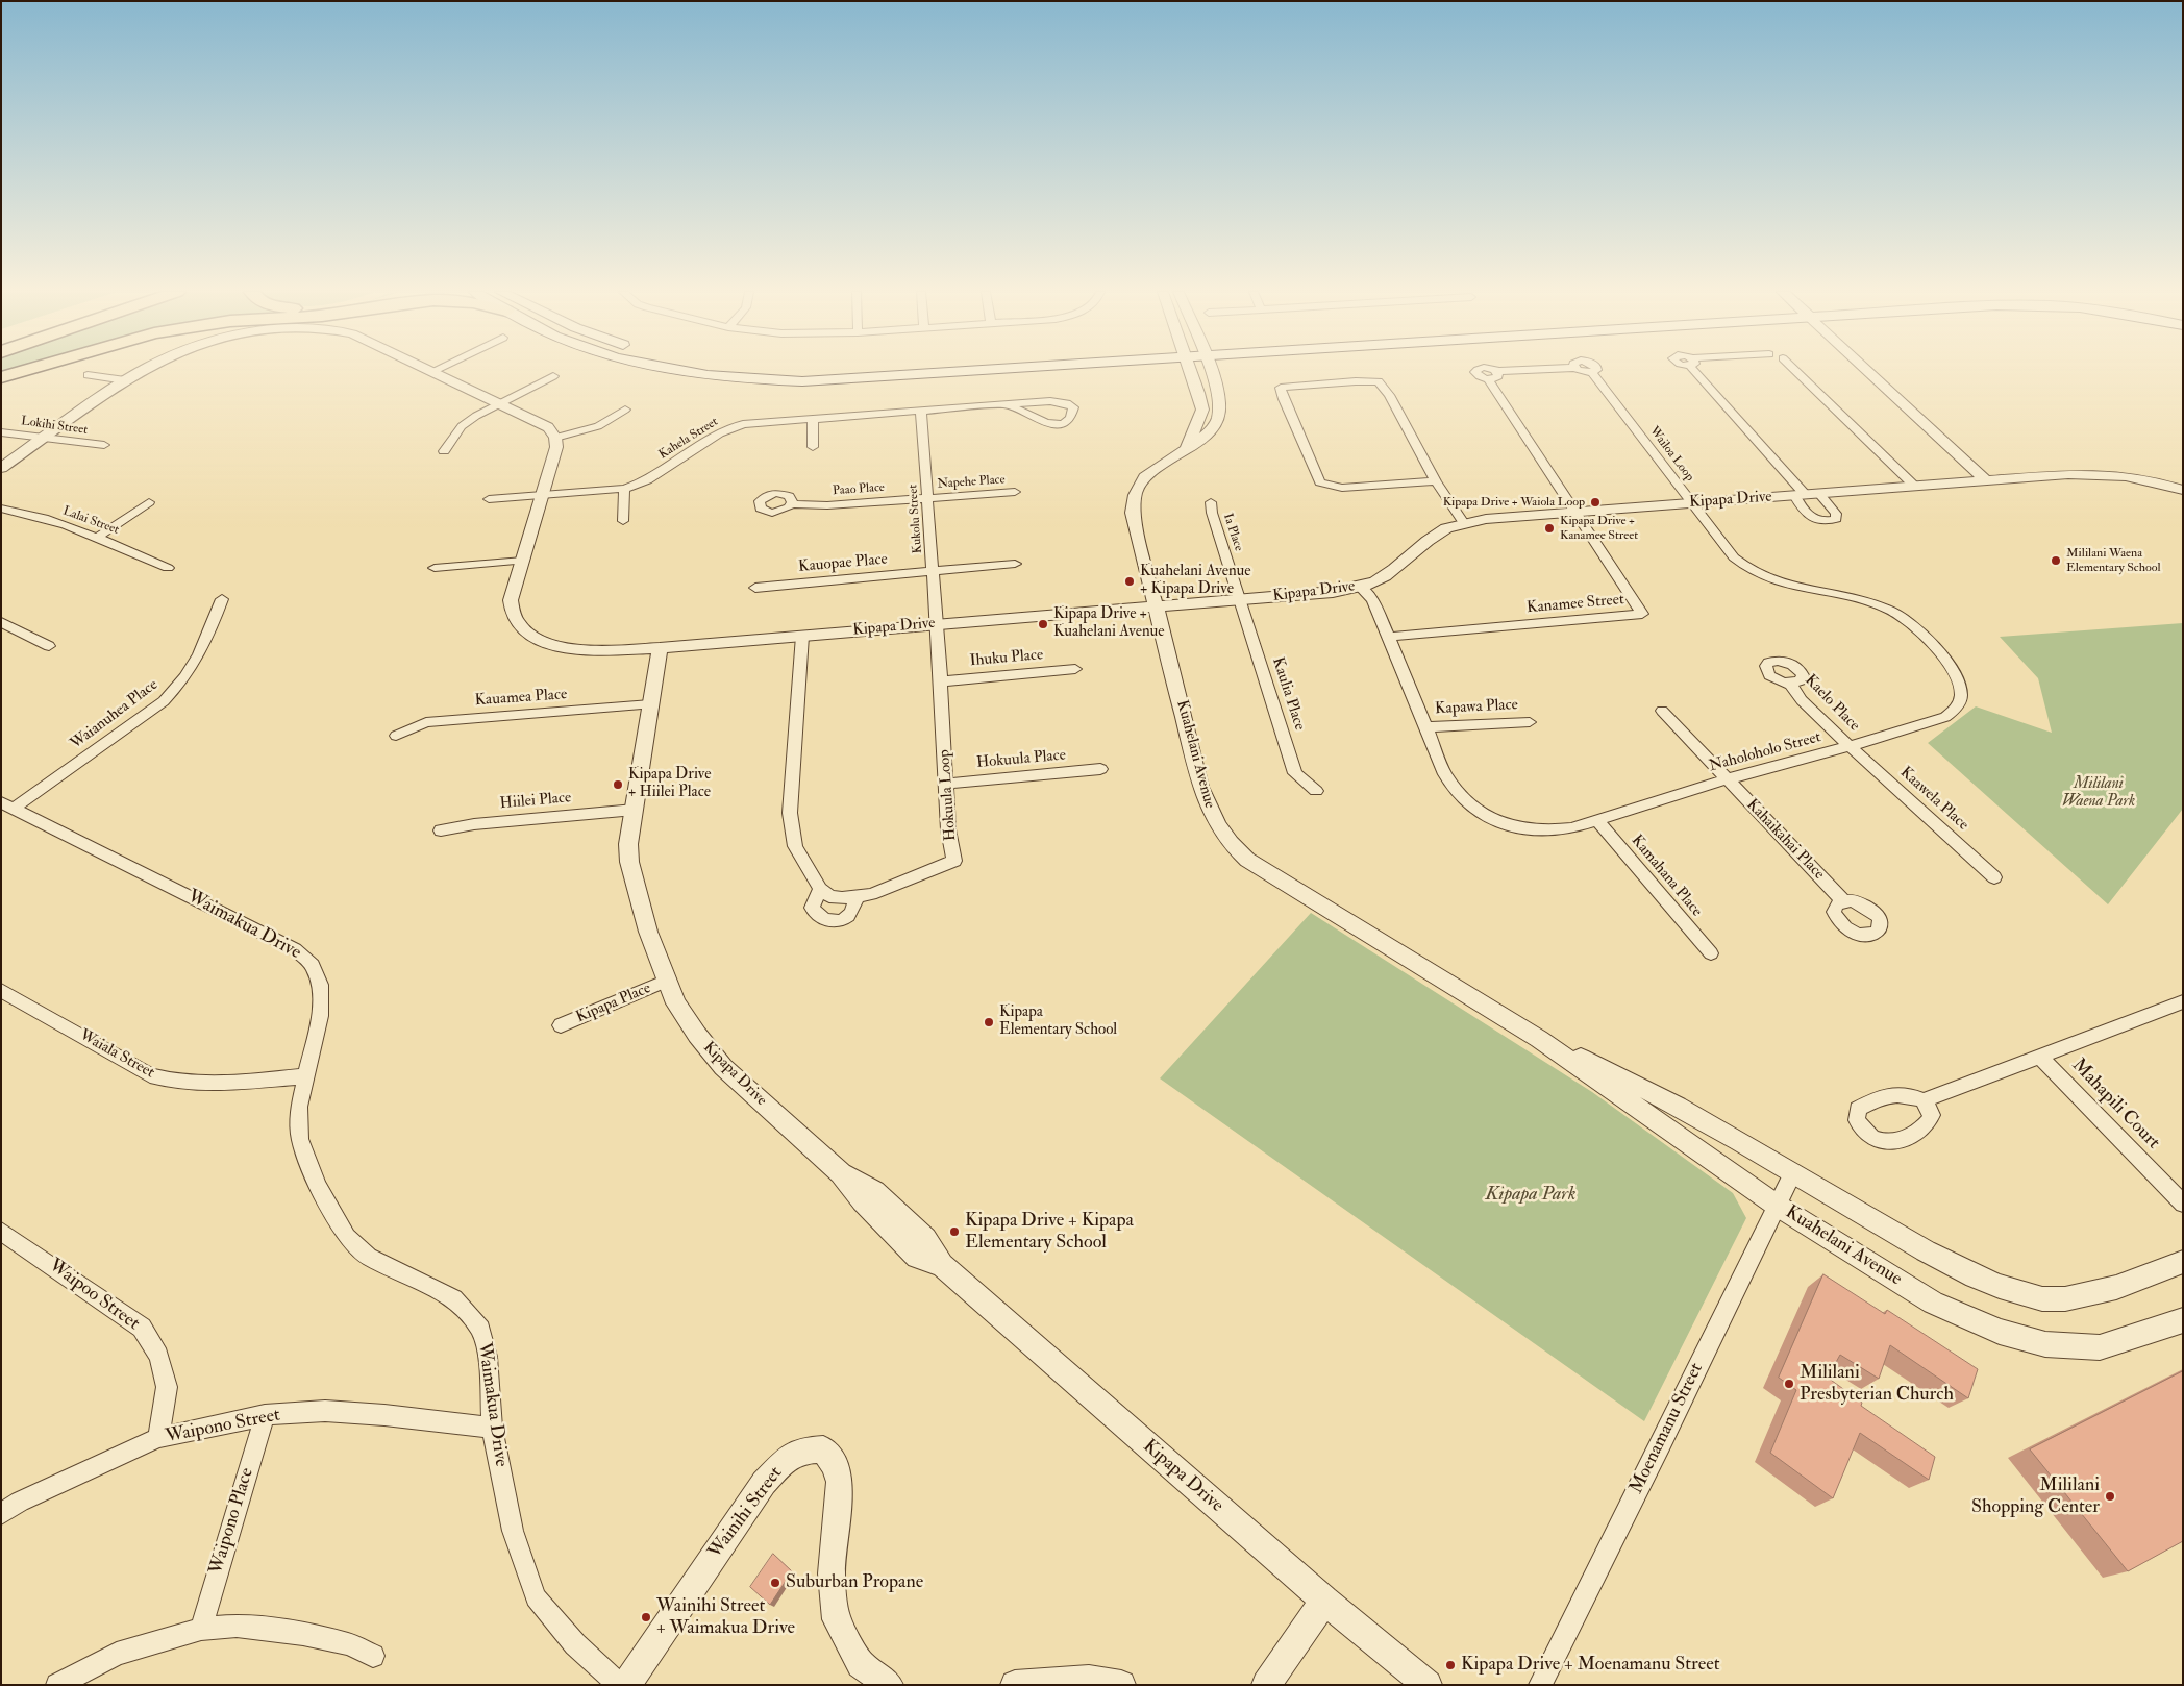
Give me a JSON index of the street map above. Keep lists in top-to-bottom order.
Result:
{
  "streets": {
    "street": [
      "Lokihi Street",
      "Kahela Street",
      "Wailoa Loop",
      "Napehe Place",
      "Paao Place",
      "Kipapa Drive",
      "Kukolu Street",
      "Lalai Street",
      "Ia Place",
      "Kauopae Place",
      "Kanamee Street",
      "Ihuku Place",
      "Kaulia Place",
      "Kauamea Place",
      "Kaelo Place",
      "Kapawa Place",
      "Waianuhea Place",
      "Naholoholo Street",
      "Kuahelani Avenue",
      "Hokuula Place",
      "Hokuula Loop",
      "Kaawela Place",
      "Hiilei Place",
      "Kahaikahai Place",
      "Kamahana Place",
      "Waimakua Drive",
      "Kipapa Place",
      "Waiala Street",
      "Mahapili Court",
      "Waipoo Street",
      "Waipono Street",
      "Moenamanu Street",
      "Wainihi Street",
      "Waipono Place"
    ]
  },
  "crossings": [
    ["Kahela Street", "Kipapa Drive"],
    ["Kahela Street", "Kukolu Street"],
    ["Wailoa Loop", "Kipapa Drive"],
    ["Wailoa Loop", "Kanamee Street"],
    ["Wailoa Loop", "Naholoholo Street"],
    ["Napehe Place", "Paao Place"],
    ["Napehe Place", "Kukolu Street"],
    ["Paao Place", "Kukolu Street"],
    ["Kipapa Drive", "Kukolu Street"],
    ["Kipapa Drive", "Ia Place"],
    ["Kipapa Drive", "Kanamee Street"],
    ["Kipapa Drive", "Kaulia Place"],
    ["Kipapa Drive", "Kauamea Place"],
    ["Kipapa Drive", "Naholoholo Street"],
    ["Kipapa Drive", "Kuahelani Avenue"],
    ["Kipapa Drive", "Hokuula Loop"],
    ["Kipapa Drive", "Hiilei Place"],
    ["Kipapa Drive", "Kipapa Place"],
    ["Kukolu Street", "Kauopae Place"],
    ["Kukolu Street", "Hokuula Loop"],
    ["Ia Place", "Kaulia Place"],
    ["Kanamee Street", "Naholoholo Street"],
    ["Ihuku Place", "Hokuula Loop"],
    ["Kaelo Place", "Naholoholo Street"],
    ["Kaelo Place", "Kaawela Place"],
    ["Kapawa Place", "Naholoholo Street"],
    ["Waianuhea Place", "Waimakua Drive"],
    ["Naholoholo Street", "Kaawela Place"],
    ["Naholoholo Street", "Kahaikahai Place"],
    ["Naholoholo Street", "Kamahana Place"],
    ["Kuahelani Avenue", "Moenamanu Street"],
    ["Hokuula Place", "Hokuula Loop"],
    ["Waimakua Drive", "Waiala Street"],
    ["Waimakua Drive", "Waipono Street"],
    ["Waipoo Street", "Waipono Street"],
    ["Waipono Street", "Waipono Place"]
  ],
  "parks": ["Mililani Waena Park", "Kipapa Park"],
  "places": [
    "Kipapa Drive + Waiola Loop",
    "Kipapa Drive + Kanamee Street",
    "Mililani Waena Elementary School",
    "Kuahelani Avenue + Kipapa Drive",
    "Kipapa Drive + Kuahelani Avenue",
    "Kipapa Drive + Hiilei Place",
    "Kipapa Elementary School",
    "Kipapa Drive + Kipapa Elementary School",
    "Mililani Presbyterian Church",
    "Mililani Shopping Center",
    "Suburban Propane",
    "Wainihi Street + Waimakua Drive",
    "Kipapa Drive + Moenamanu Street"
  ]
}
